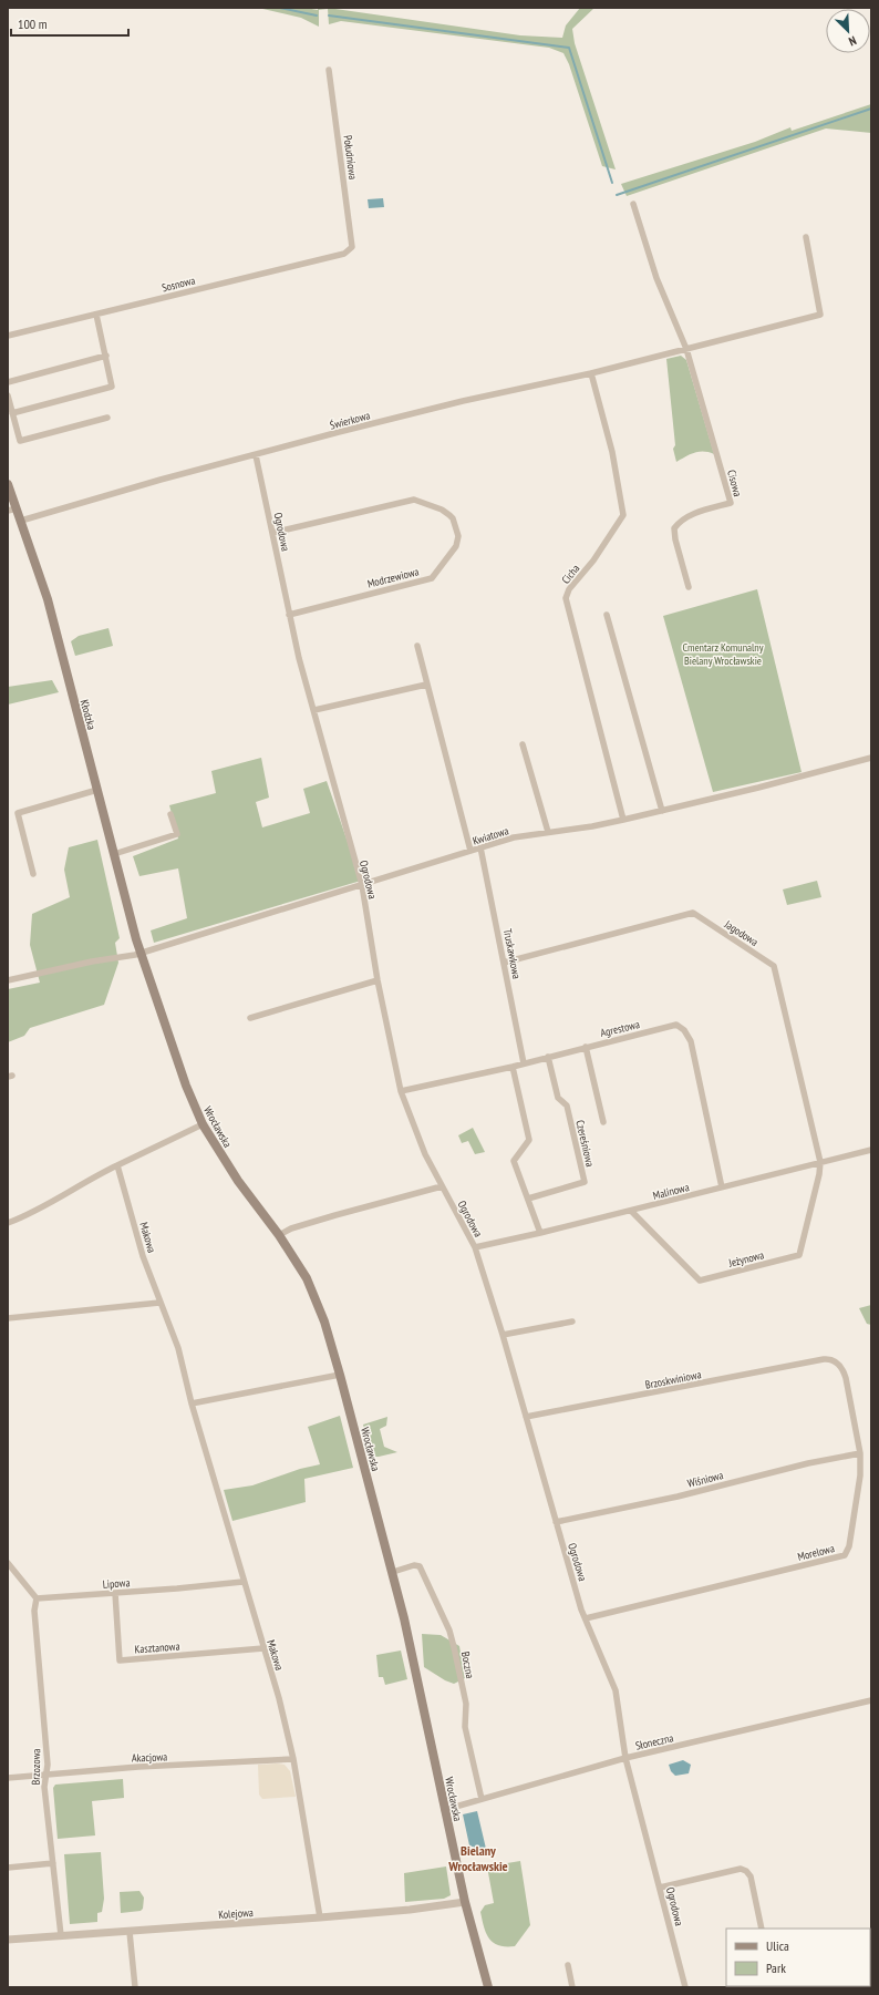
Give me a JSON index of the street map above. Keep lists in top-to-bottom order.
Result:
{
  "streets": {
    "main road": ["Kłodzka", "Wrocławska"],
    "street": [
      "Południowa",
      "Sosnowa",
      "Świerkowa",
      "Cisowa",
      "Ogrodowa",
      "Cicha",
      "Modrzewiowa",
      "Kwiatowa",
      "Jagodowa",
      "Truskawkowa",
      "Agrestowa",
      "Czereśniowa",
      "Malinowa",
      "Makowa",
      "Jeżynowa",
      "Brzoskwiniowa",
      "Wiśniowa",
      "Morelowa",
      "Lipowa",
      "Kasztanowa",
      "Boczna",
      "Słoneczna",
      "Akacjowa",
      "Brzozowa",
      "Kolejowa"
    ]
  },
  "crossings": [
    ["Południowa", "Sosnowa"],
    ["Świerkowa", "Cisowa"],
    ["Świerkowa", "Ogrodowa"],
    ["Świerkowa", "Cicha"],
    ["Świerkowa", "Kłodzka"],
    ["Ogrodowa", "Modrzewiowa"],
    ["Ogrodowa", "Kwiatowa"],
    ["Ogrodowa", "Agrestowa"],
    ["Ogrodowa", "Malinowa"],
    ["Ogrodowa", "Brzoskwiniowa"],
    ["Ogrodowa", "Wiśniowa"],
    ["Ogrodowa", "Morelowa"],
    ["Ogrodowa", "Słoneczna"],
    ["Cicha", "Kwiatowa"],
    ["Kłodzka", "Kwiatowa"],
    ["Kłodzka", "Wrocławska"],
    ["Kwiatowa", "Truskawkowa"],
    ["Kwiatowa", "Wrocławska"],
    ["Jagodowa", "Truskawkowa"],
    ["Jagodowa", "Malinowa"],
    ["Jagodowa", "Jeżynowa"],
    ["Truskawkowa", "Agrestowa"],
    ["Agrestowa", "Czereśniowa"],
    ["Agrestowa", "Malinowa"],
    ["Wrocławska", "Boczna"],
    ["Wrocławska", "Słoneczna"],
    ["Wrocławska", "Kolejowa"],
    ["Malinowa", "Jeżynowa"],
    ["Makowa", "Lipowa"],
    ["Makowa", "Kasztanowa"],
    ["Makowa", "Akacjowa"],
    ["Makowa", "Kolejowa"],
    ["Brzoskwiniowa", "Morelowa"],
    ["Wiśniowa", "Morelowa"],
    ["Lipowa", "Kasztanowa"],
    ["Lipowa", "Brzozowa"],
    ["Boczna", "Słoneczna"],
    ["Akacjowa", "Brzozowa"],
    ["Brzozowa", "Kolejowa"]
  ],
  "districts": ["Bielany Wrocławskie"],
  "parks": ["Cmentarz Komunalny Bielany Wrocławskie"],
  "legend": ["Ulica", "Park"],
  "scale_bar": "100 m",
  "north": "bottom right"
}
